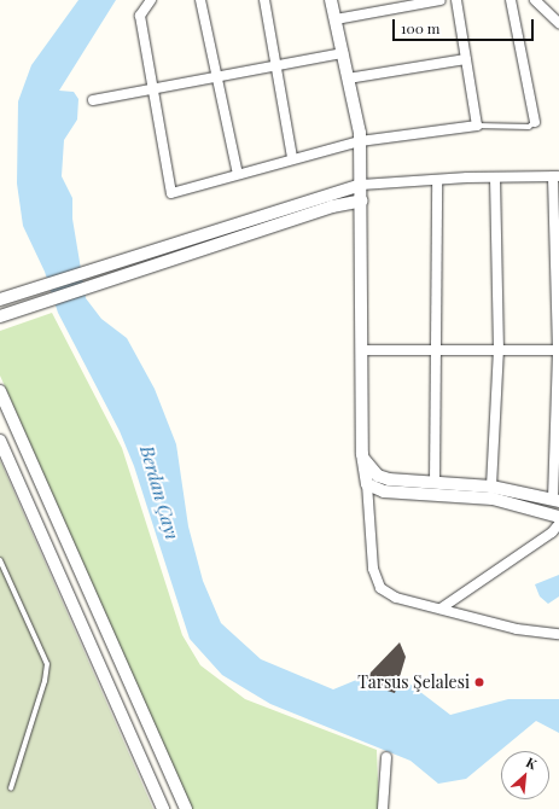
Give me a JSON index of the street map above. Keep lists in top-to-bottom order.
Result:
{
  "water": ["Berdan Çayı"],
  "places": ["Tarsus Şelalesi"],
  "scale_bar": "100 m",
  "north": "top right"
}
